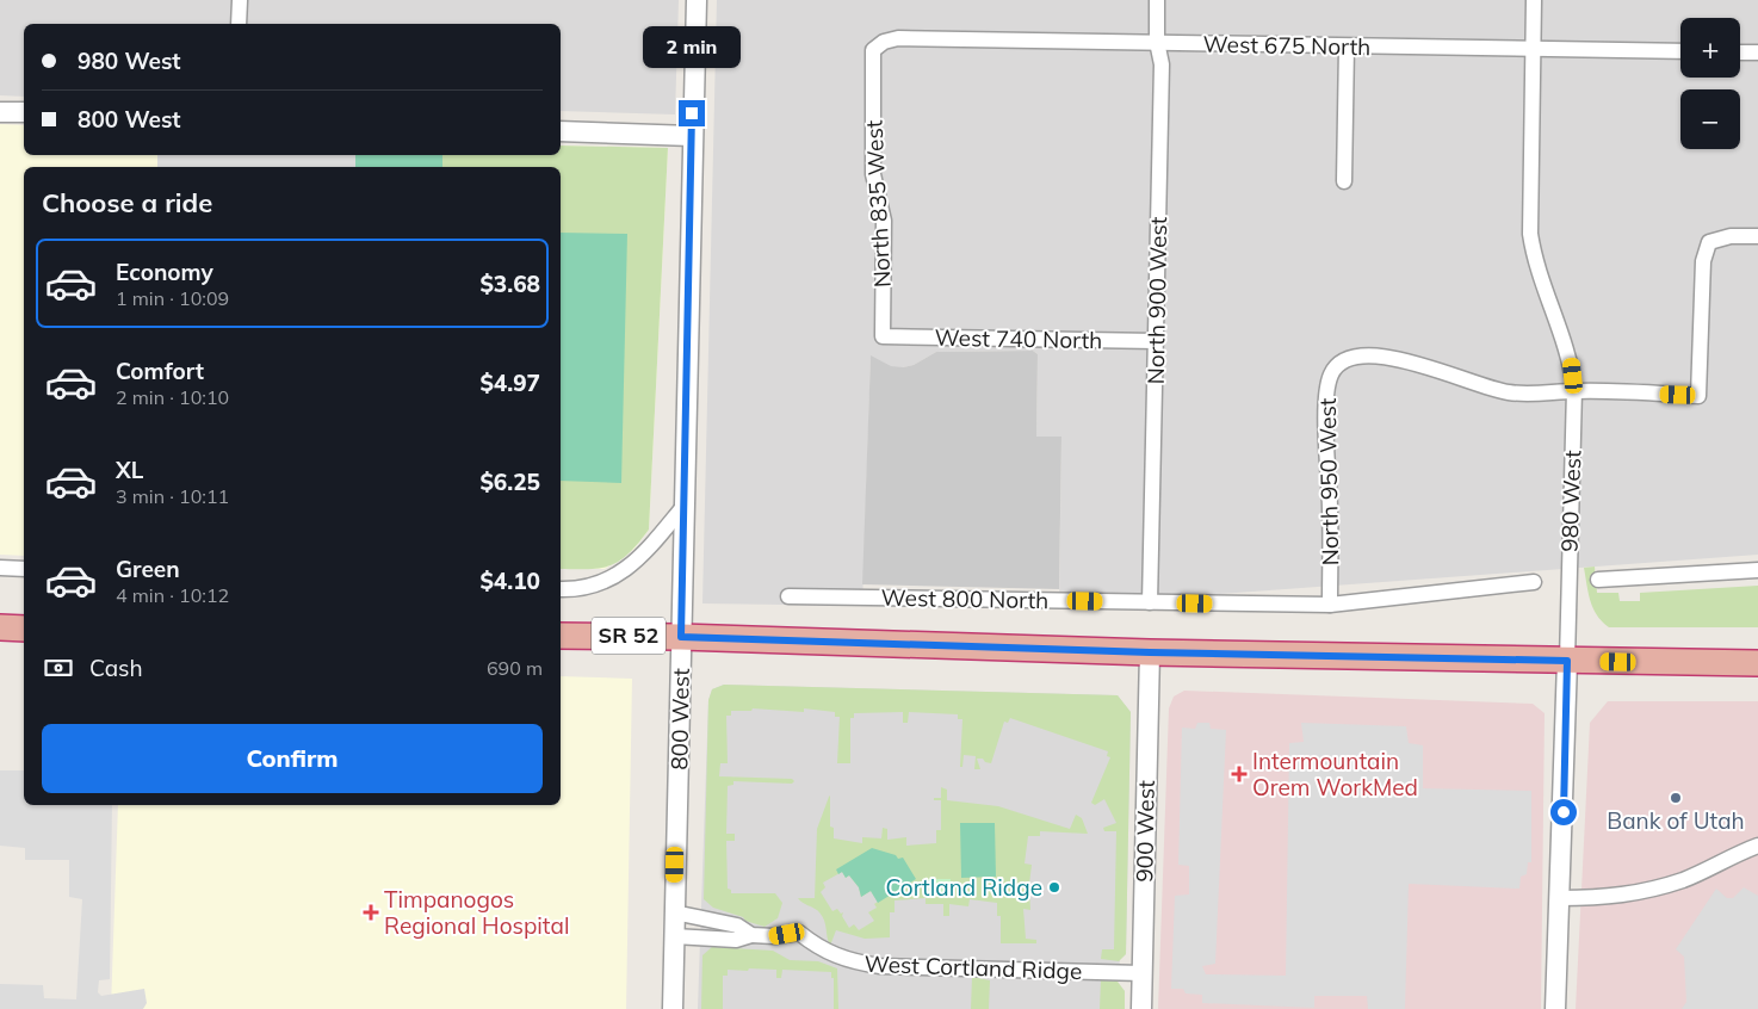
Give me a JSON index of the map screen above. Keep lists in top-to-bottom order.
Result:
{
  "streets": {
    "highway": ["SR 52"],
    "street": [
      "West 675 North",
      "North 835 West",
      "North 900 West",
      "West 740 North",
      "North 950 West",
      "980 West",
      "West 800 North",
      "800 West",
      "900 West",
      "West Cortland Ridge"
    ]
  },
  "crossings": [
    ["West 675 North", "North 835 West"],
    ["West 675 North", "North 900 West"],
    ["West 675 North", "980 West"],
    ["North 835 West", "West 740 North"],
    ["North 900 West", "West 740 North"],
    ["North 900 West", "West 800 North"],
    ["North 950 West", "980 West"],
    ["North 950 West", "West 800 North"],
    ["980 West", "SR 52"],
    ["SR 52", "800 West"],
    ["SR 52", "900 West"],
    ["800 West", "West Cortland Ridge"],
    ["900 West", "West Cortland Ridge"]
  ],
  "places": {
    "health": ["Intermountain Orem WorkMed", "Timpanogos Regional Hospital"],
    "other": ["Bank of Utah", "Cortland Ridge"]
  },
  "page": {
    "map_buttons": ["+", "−"],
    "banner": ["980 West", "800 West"],
    "bubble": "2 min",
    "heading": "Choose a ride",
    "list": [
      {
        "name": "Economy",
        "note": "1 min · 10:09",
        "value": "$3.68"
      },
      {
        "name": "Comfort",
        "note": "2 min · 10:10",
        "value": "$4.97"
      },
      {
        "name": "XL",
        "note": "3 min · 10:11",
        "value": "$6.25"
      },
      {
        "name": "Green",
        "note": "4 min · 10:12",
        "value": "$4.10"
      }
    ],
    "pay": ["Cash", "690 m"],
    "buttons": "Confirm"
  }
}
